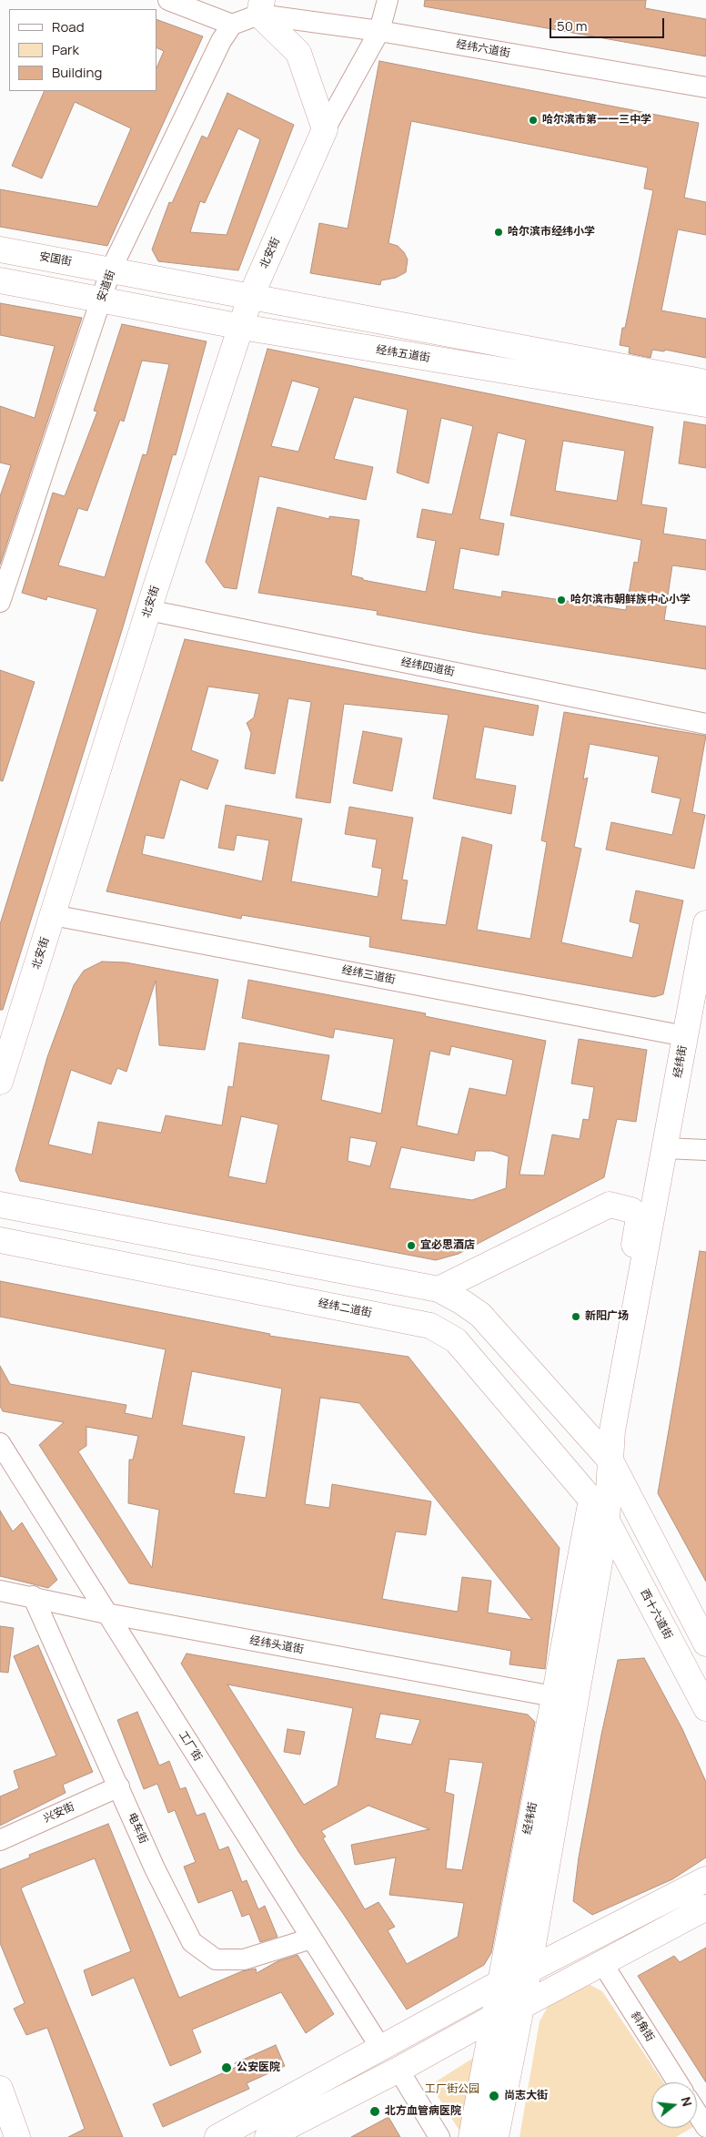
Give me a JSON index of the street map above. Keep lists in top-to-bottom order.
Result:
{
  "streets": {
    "main road": [
      "北安街",
      "安国街",
      "经纬五道街",
      "经纬街",
      "经纬二道街",
      "西十六道街"
    ],
    "street": [
      "经纬六道街",
      "安道街",
      "经纬四道街",
      "经纬三道街",
      "经纬头道街",
      "工厂街",
      "兴安街",
      "电车街",
      "斜角街"
    ]
  },
  "crossings": [
    ["经纬六道街", "北安街"],
    ["北安街", "经纬五道街"],
    ["北安街", "经纬四道街"],
    ["北安街", "经纬三道街"],
    ["安国街", "安道街"],
    ["安道街", "经纬五道街"],
    ["经纬三道街", "经纬街"],
    ["经纬街", "经纬二道街"],
    ["经纬街", "西十六道街"],
    ["经纬街", "经纬头道街"],
    ["经纬二道街", "西十六道街"],
    ["经纬头道街", "工厂街"],
    ["经纬头道街", "电车街"],
    ["工厂街", "电车街"],
    ["兴安街", "电车街"]
  ],
  "parks": ["工厂街公园"],
  "places": [
    "哈尔滨市第一一三中学",
    "哈尔滨市经纬小学",
    "哈尔滨市朝鲜族中心小学",
    "宜必思酒店",
    "新阳广场",
    "公安医院",
    "尚志大街",
    "北方血管病医院"
  ],
  "legend": ["Road", "Park", "Building"],
  "scale_bar": "50 m",
  "north": "right"
}
